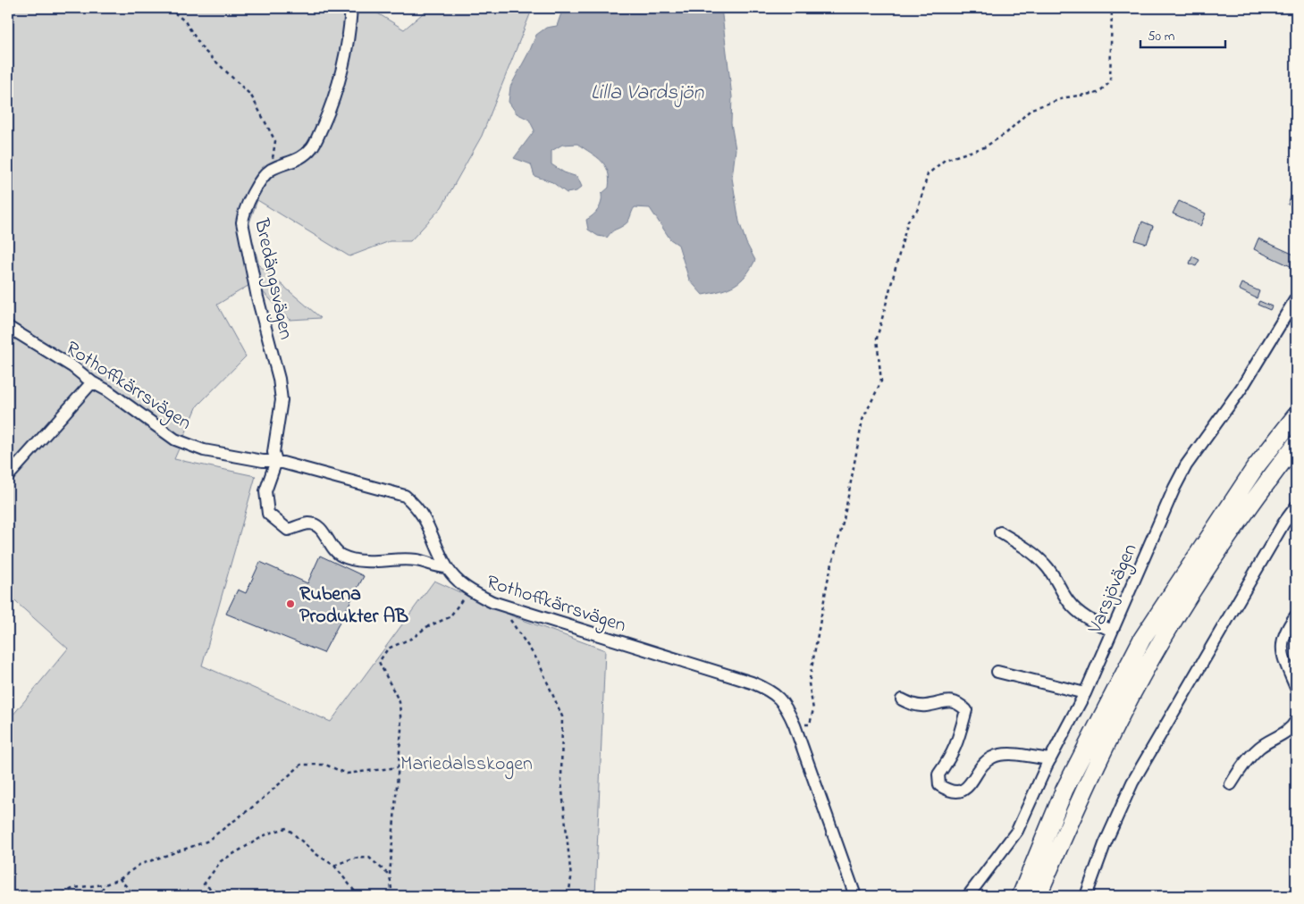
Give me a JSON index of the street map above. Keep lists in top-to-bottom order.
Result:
{
  "streets": {
    "street": ["Bredängsvägen", "Rothoffkärrsvägen", "Varsjövägen"]
  },
  "crossings": [
    ["Bredängsvägen", "Rothoffkärrsvägen"]
  ],
  "water": ["Lilla Vardsjön"],
  "parks": ["Mariedalsskogen"],
  "places": ["Rubena Produkter AB"],
  "scale_bar": "50 m"
}
